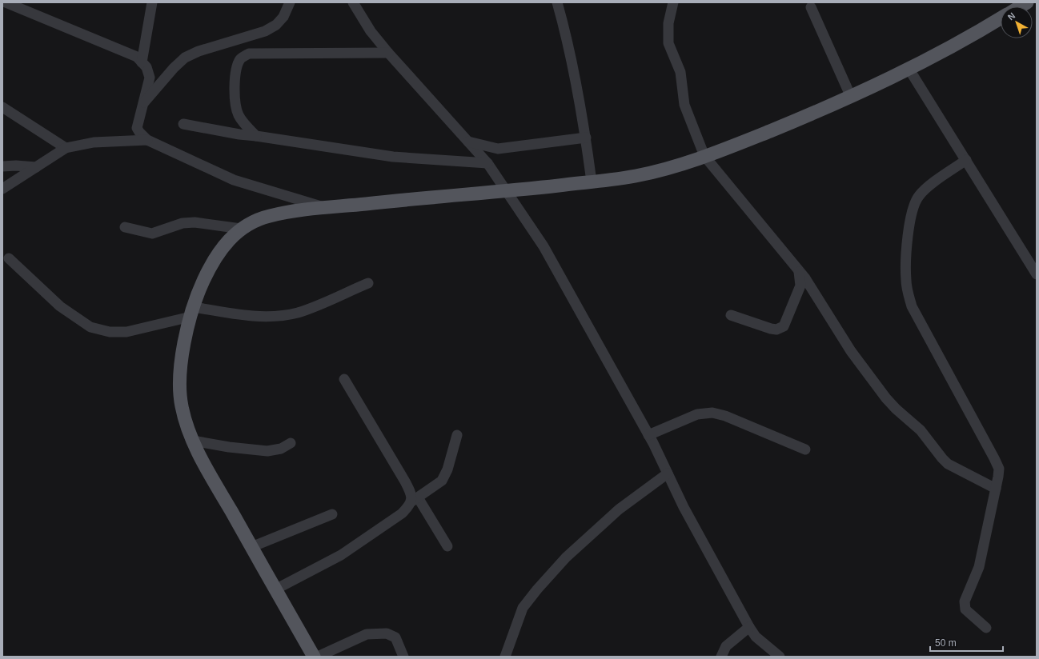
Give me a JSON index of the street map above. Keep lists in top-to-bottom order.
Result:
{
  "scale_bar": "50 m",
  "north": "top left"
}
